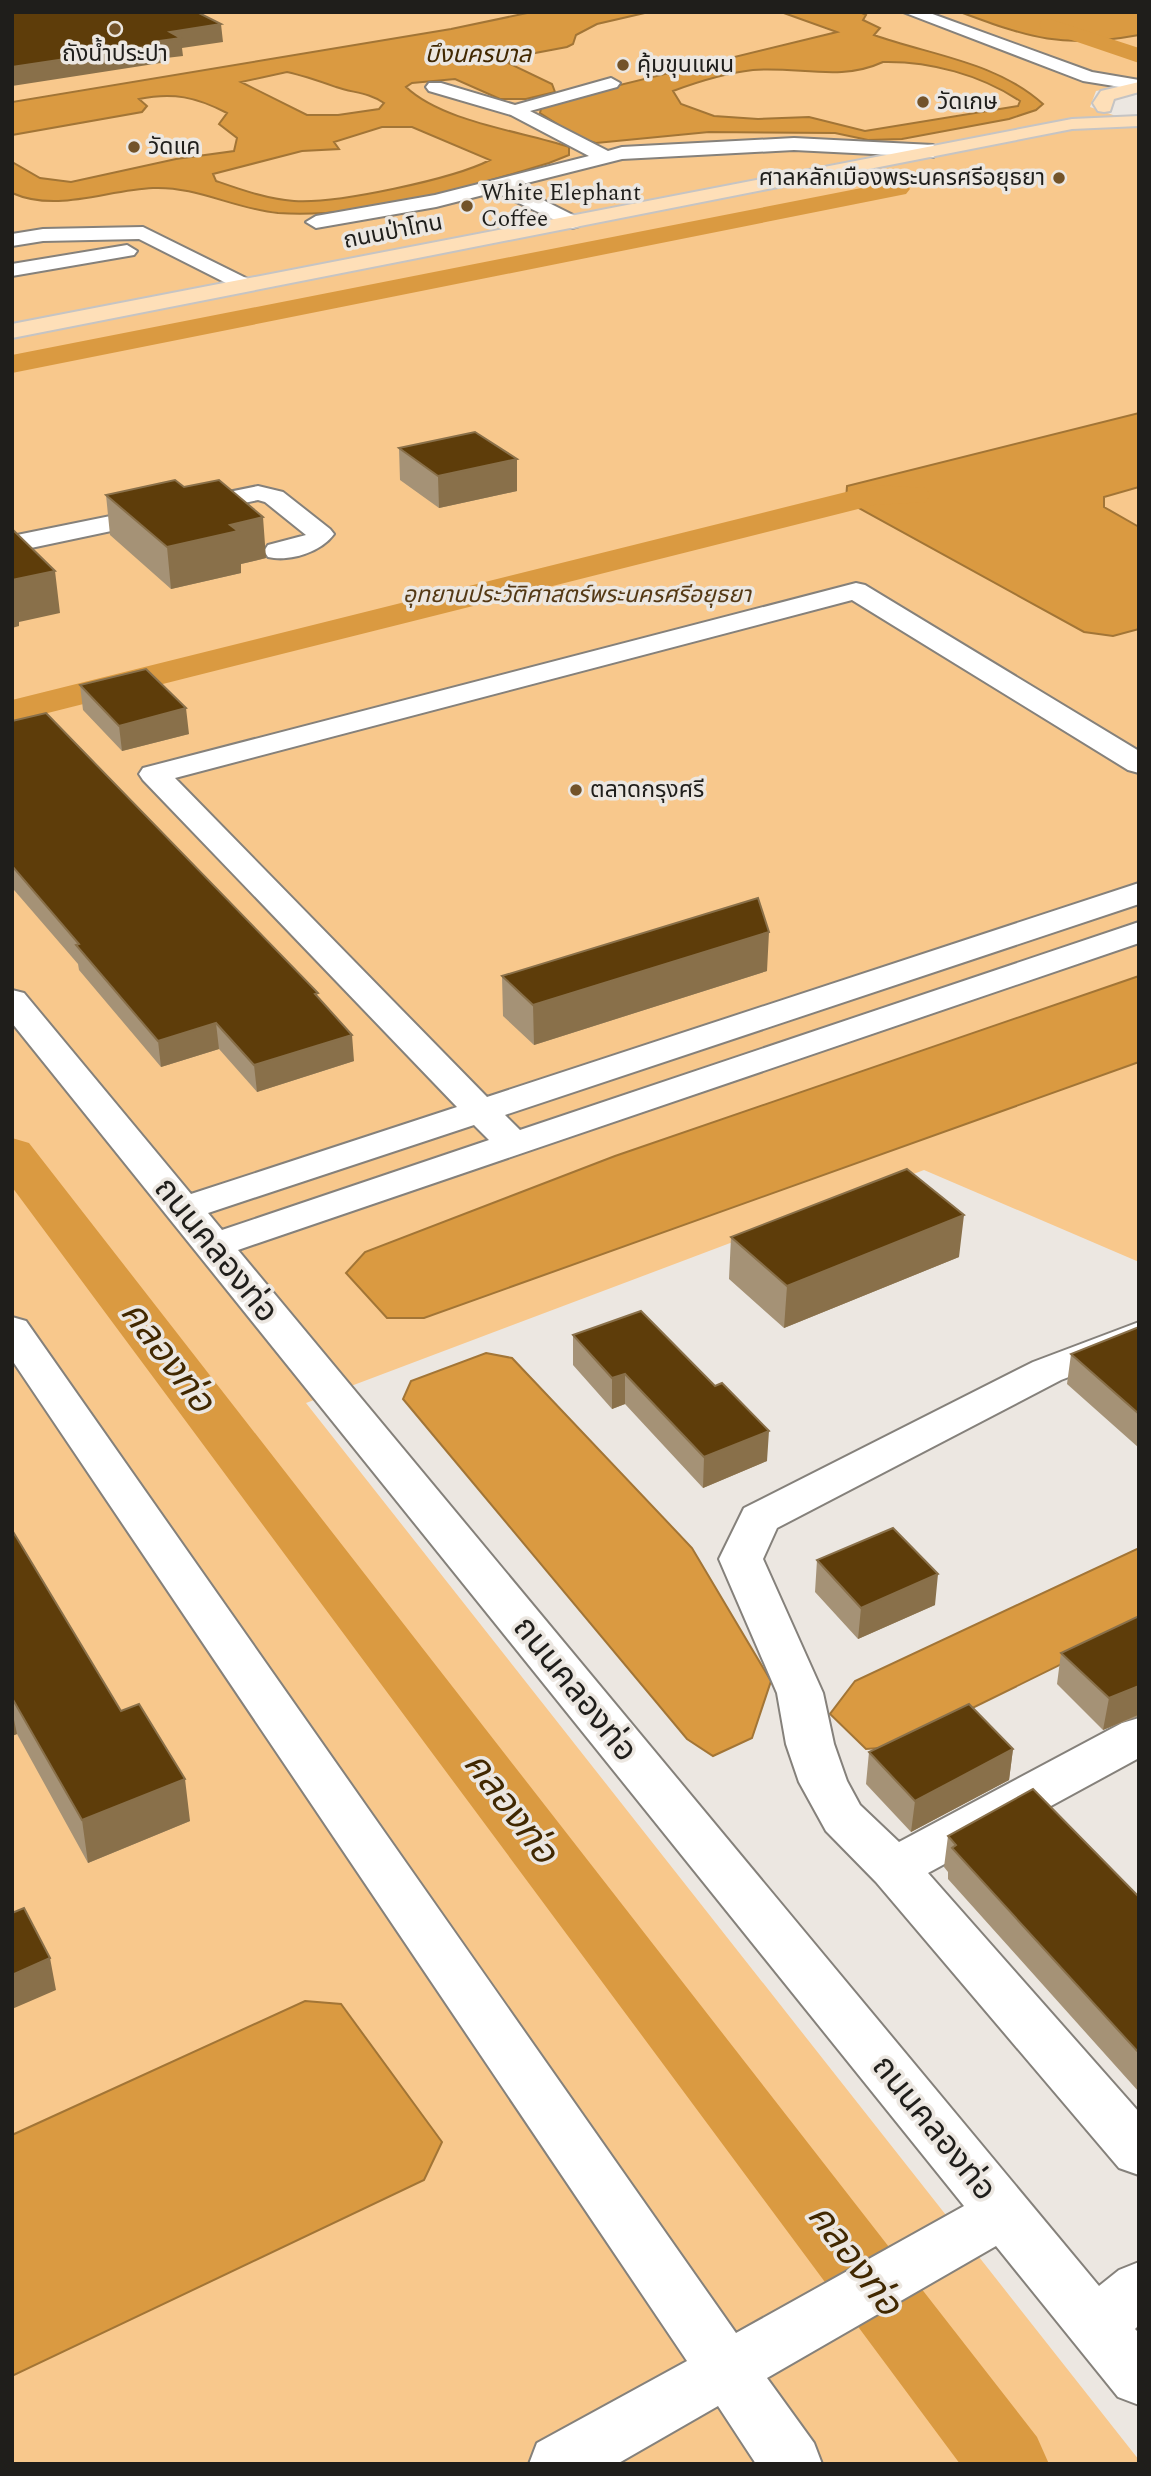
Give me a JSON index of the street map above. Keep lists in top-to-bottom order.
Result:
{
  "streets": {
    "main road": ["ถนนป่าโทน"],
    "street": ["ถนนคลองท่อ"]
  },
  "water": ["บึงนครบาล", "คลองท่อ"],
  "parks": ["อุทยานประวัติศาสตร์พระนครศรีอยุธยา"],
  "places": [
    "ถังน้ำประปา",
    "คุ้มขุนแผน",
    "วัดเกษ",
    "วัดแค",
    "ศาลหลักเมืองพระนครศรีอยุธยา",
    "White Elephant Coffee",
    "ตลาดกรุงศรี"
  ]
}
